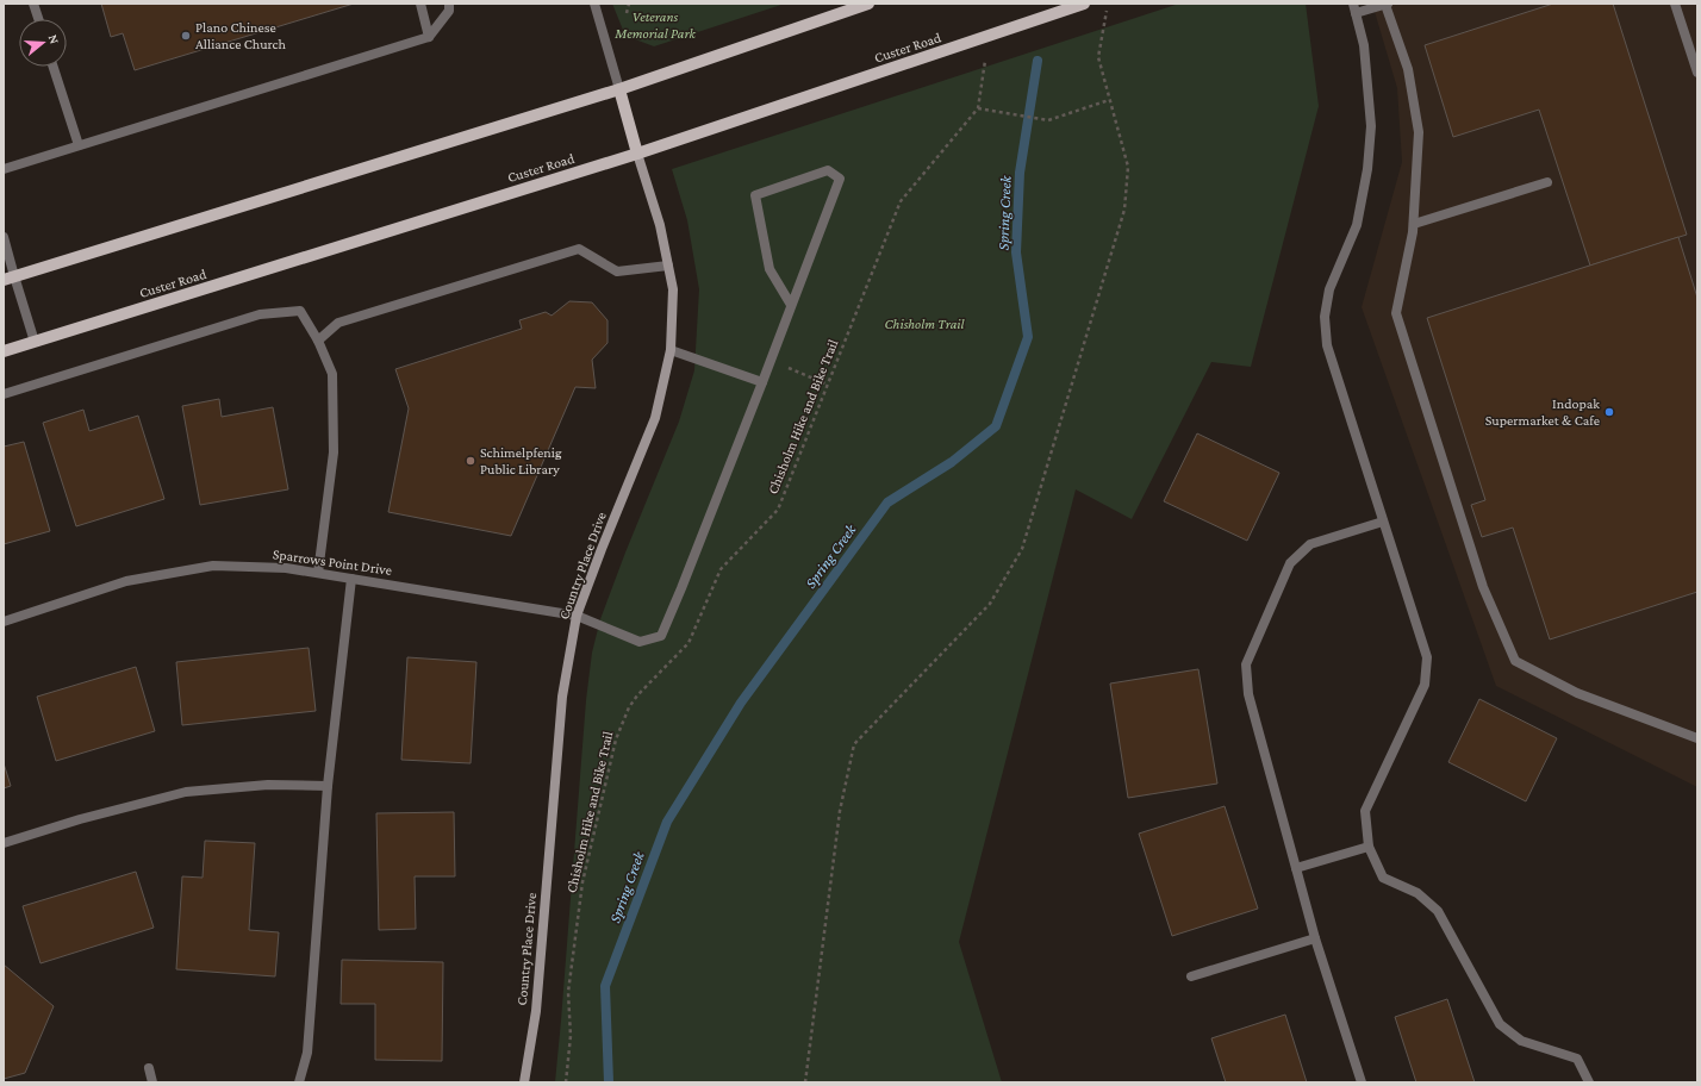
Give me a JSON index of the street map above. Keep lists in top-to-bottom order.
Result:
{
  "streets": {
    "main road": ["Custer Road"],
    "street": ["Sparrows Point Drive", "Country Place Drive"],
    "path": ["Chisholm Hike and Bike Trail"]
  },
  "crossings": [
    ["Custer Road", "Country Place Drive"],
    ["Sparrows Point Drive", "Country Place Drive"]
  ],
  "water": ["Spring Creek"],
  "parks": ["Veterans Memorial Park", "Chisholm Trail"],
  "places": ["Plano Chinese Alliance Church", "Indopak Supermarket & Cafe", "Schimelpfenig Public Library"],
  "north": "right"
}
